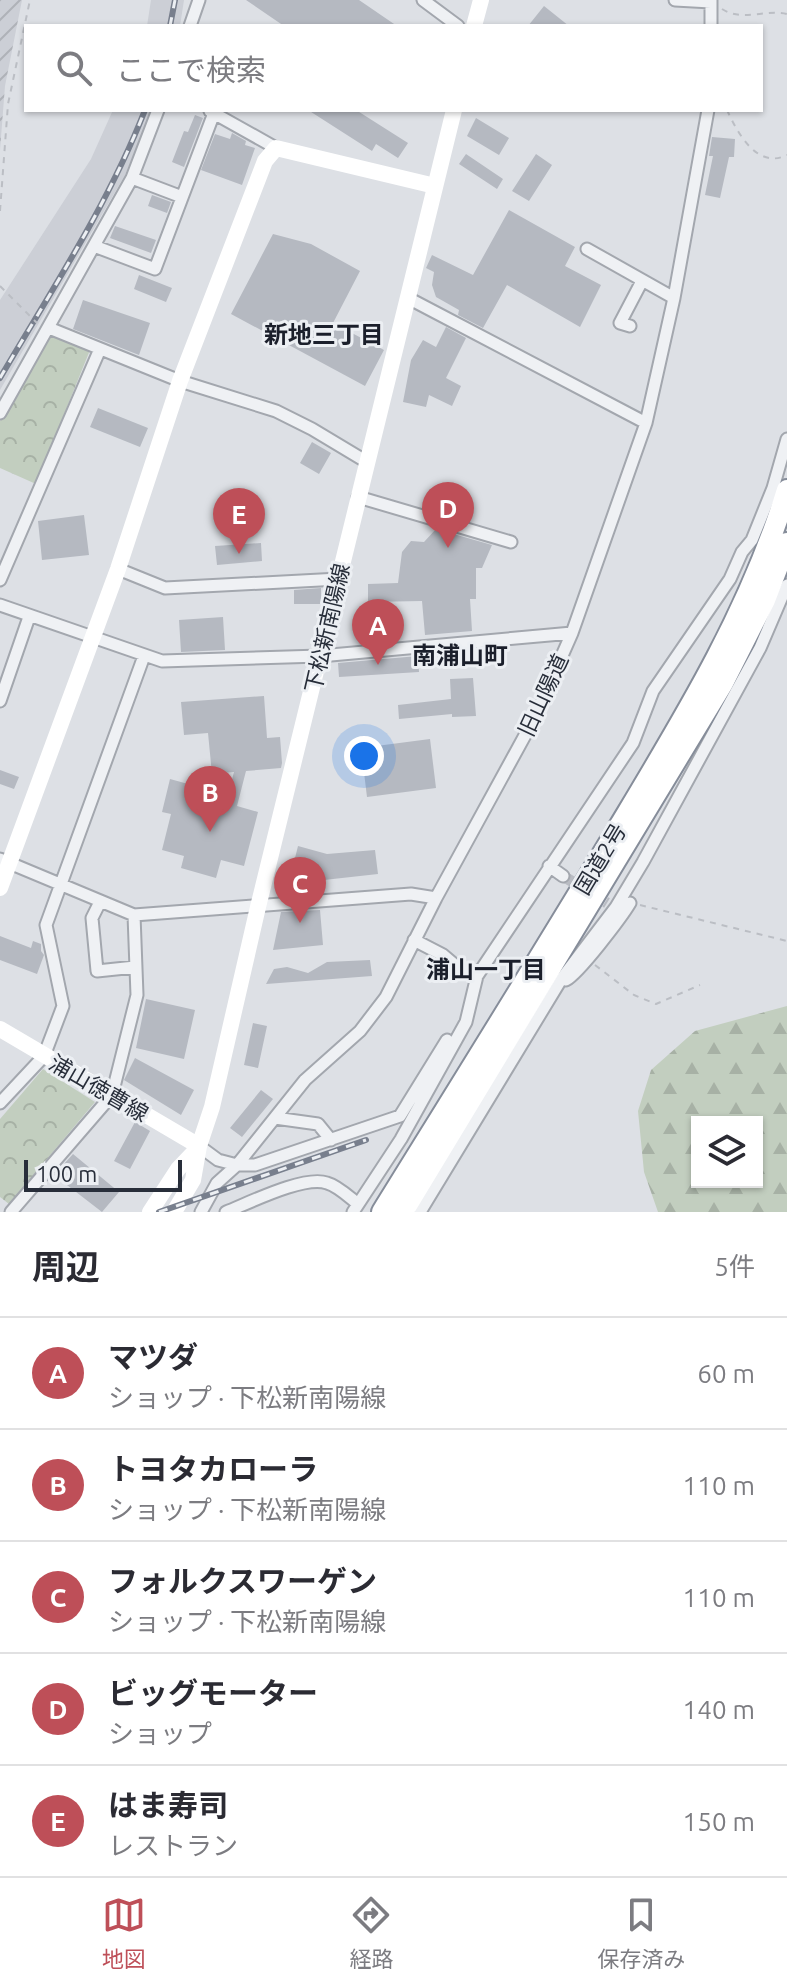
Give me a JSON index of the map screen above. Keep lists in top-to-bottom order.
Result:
{
  "streets": {
    "highway": ["国道2号"],
    "main road": ["下松新南陽線", "浦山徳曹線"],
    "street": ["旧山陽道"]
  },
  "crossings": [
    ["下松新南陽線", "浦山徳曹線"]
  ],
  "districts": ["新地三丁目", "南浦山町", "浦山一丁目"],
  "scale_bar": "100 m",
  "page": {
    "search": "ここで検索",
    "pins": [
      "D",
      "E",
      "A",
      "B",
      "C"
    ],
    "scale": "100 m",
    "heading": ["周辺", "5件"],
    "list": [
      {
        "mark": "A",
        "name": "マツダ",
        "note": "ショップ · 下松新南陽線",
        "value": "60 m"
      },
      {
        "mark": "B",
        "name": "トヨタカローラ",
        "note": "ショップ · 下松新南陽線",
        "value": "110 m"
      },
      {
        "mark": "C",
        "name": "フォルクスワーゲン",
        "note": "ショップ · 下松新南陽線",
        "value": "110 m"
      },
      {
        "mark": "D",
        "name": "ビッグモーター",
        "note": "ショップ",
        "value": "140 m"
      },
      {
        "mark": "E",
        "name": "はま寿司",
        "note": "レストラン",
        "value": "150 m"
      }
    ],
    "nav": ["地図", "経路", "保存済み"]
  }
}
